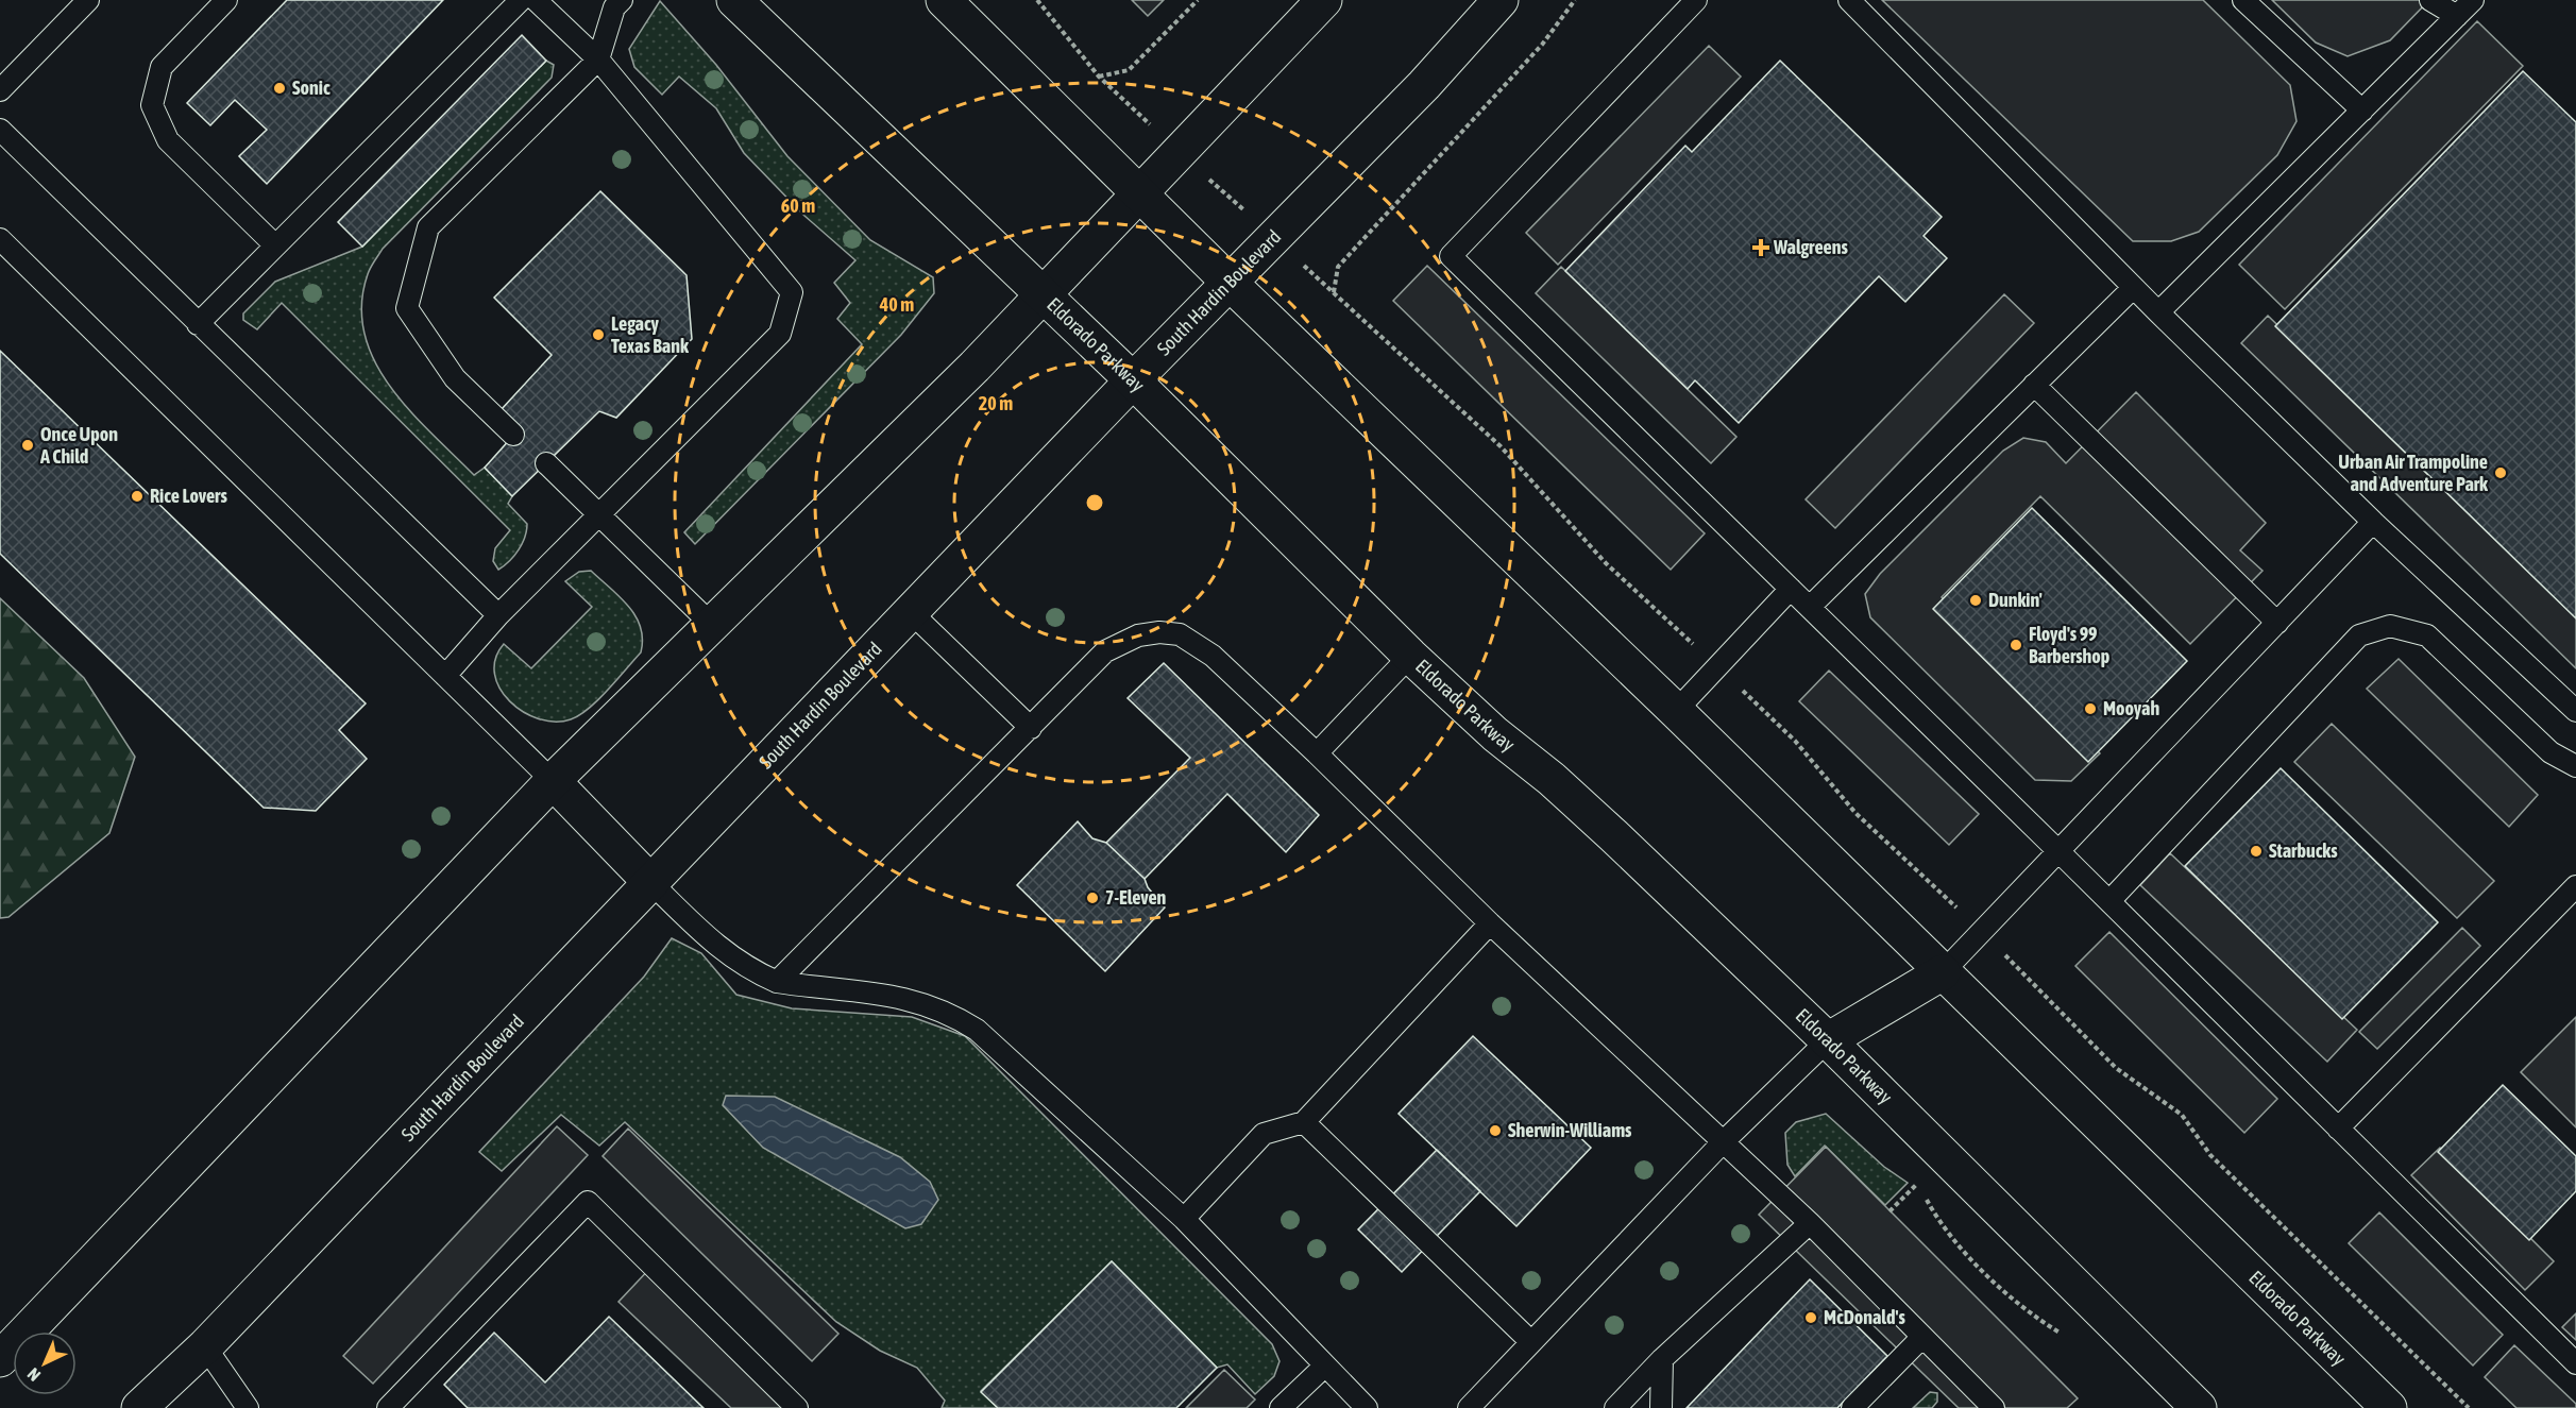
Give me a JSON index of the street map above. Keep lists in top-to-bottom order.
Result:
{
  "streets": {
    "main road": ["South Hardin Boulevard", "Eldorado Parkway"]
  },
  "crossings": [
    ["South Hardin Boulevard", "Eldorado Parkway"]
  ],
  "places": {
    "other": [
      "Sonic",
      "Legacy Texas Bank",
      "Once Upon A Child",
      "Urban Air Trampoline and Adventure Park",
      "Rice Lovers",
      "Dunkin'",
      "Floyd's 99 Barbershop",
      "Mooyah",
      "Starbucks",
      "7-Eleven",
      "Sherwin-Williams",
      "McDonald's"
    ],
    "health": ["Walgreens"]
  },
  "north": "bottom left",
  "rings": ["60 m", "40 m", "20 m"]
}
